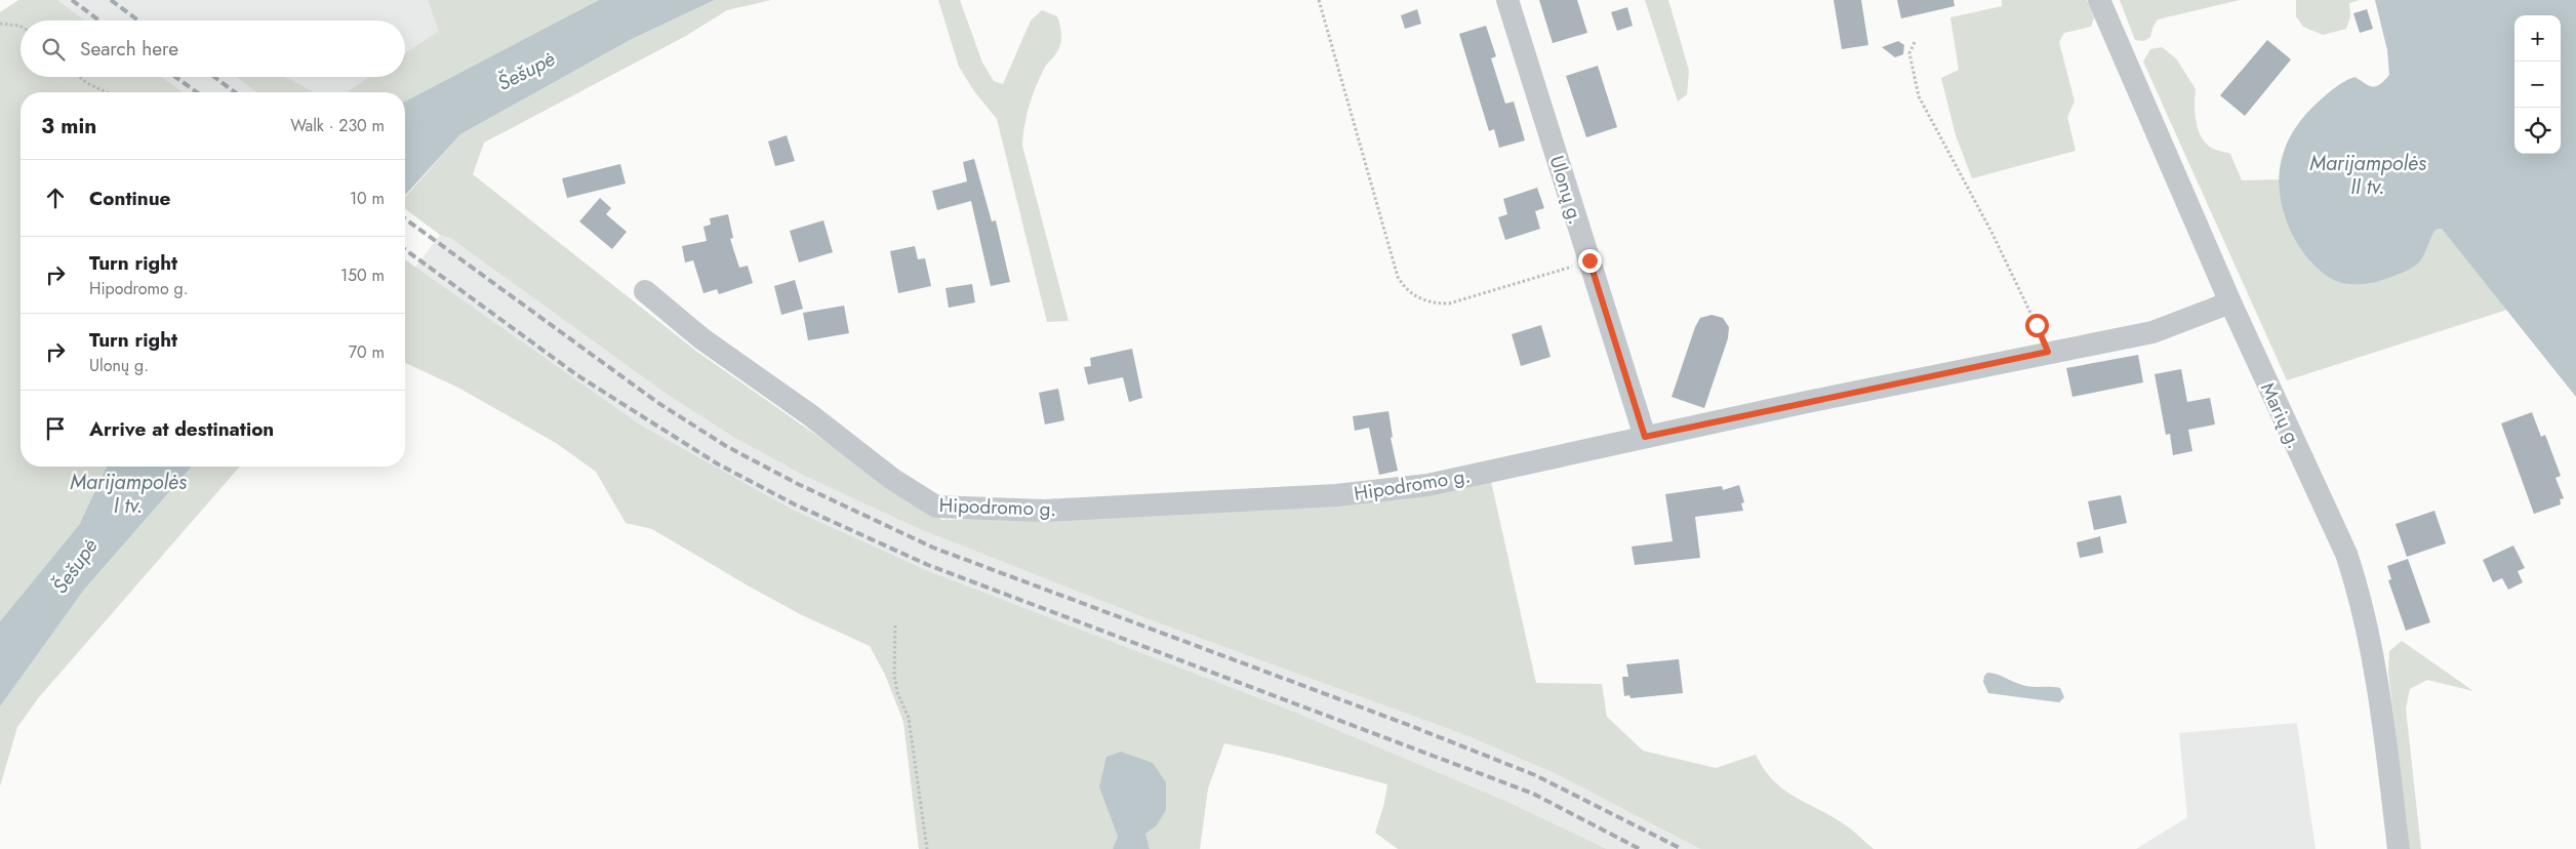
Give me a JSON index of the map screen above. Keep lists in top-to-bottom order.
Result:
{
  "streets": {
    "street": ["Ulonų g.", "Marių g.", "Hipodromo g."]
  },
  "crossings": [
    ["Ulonų g.", "Hipodromo g."],
    ["Marių g.", "Hipodromo g."]
  ],
  "water": ["Šešupė", "Marijampolės II tv.", "Marijampolės I tv."],
  "page": {
    "map_buttons": ["+", "−"],
    "search": "Search here",
    "heading": ["3 min", "Walk · 230 m"],
    "list": [
      ["Continue", "10 m"],
      ["Turn right", "Hipodromo g.", "150 m"],
      ["Turn right", "Ulonų g.", "70 m"],
      "Arrive at destination"
    ]
  }
}
